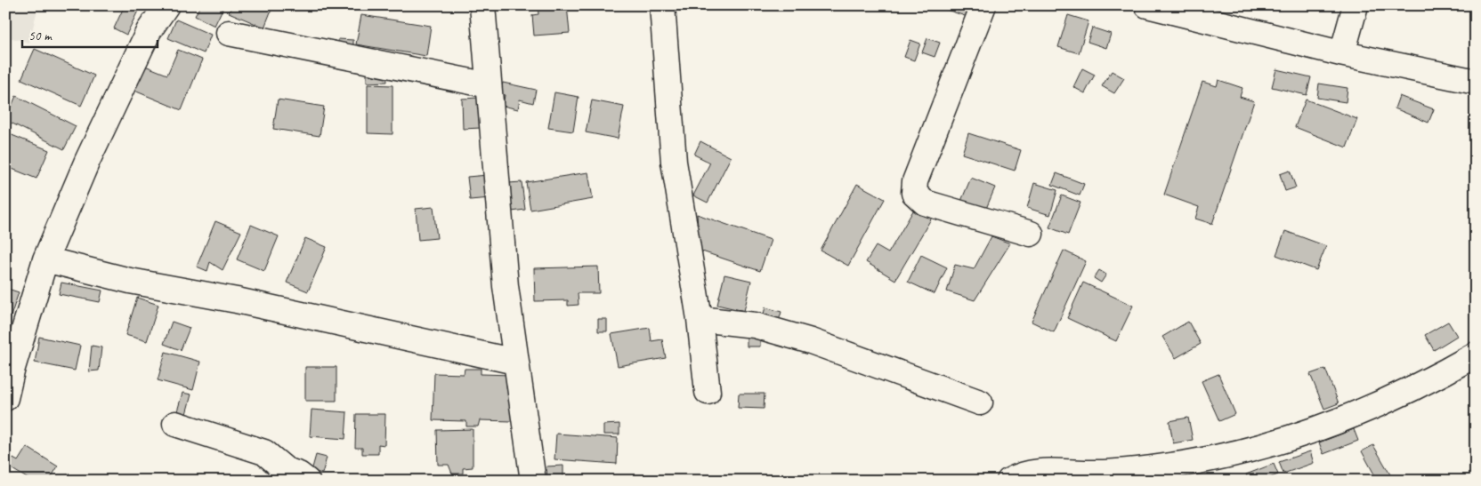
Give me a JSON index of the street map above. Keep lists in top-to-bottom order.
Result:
{
  "scale_bar": "50 m"
}
